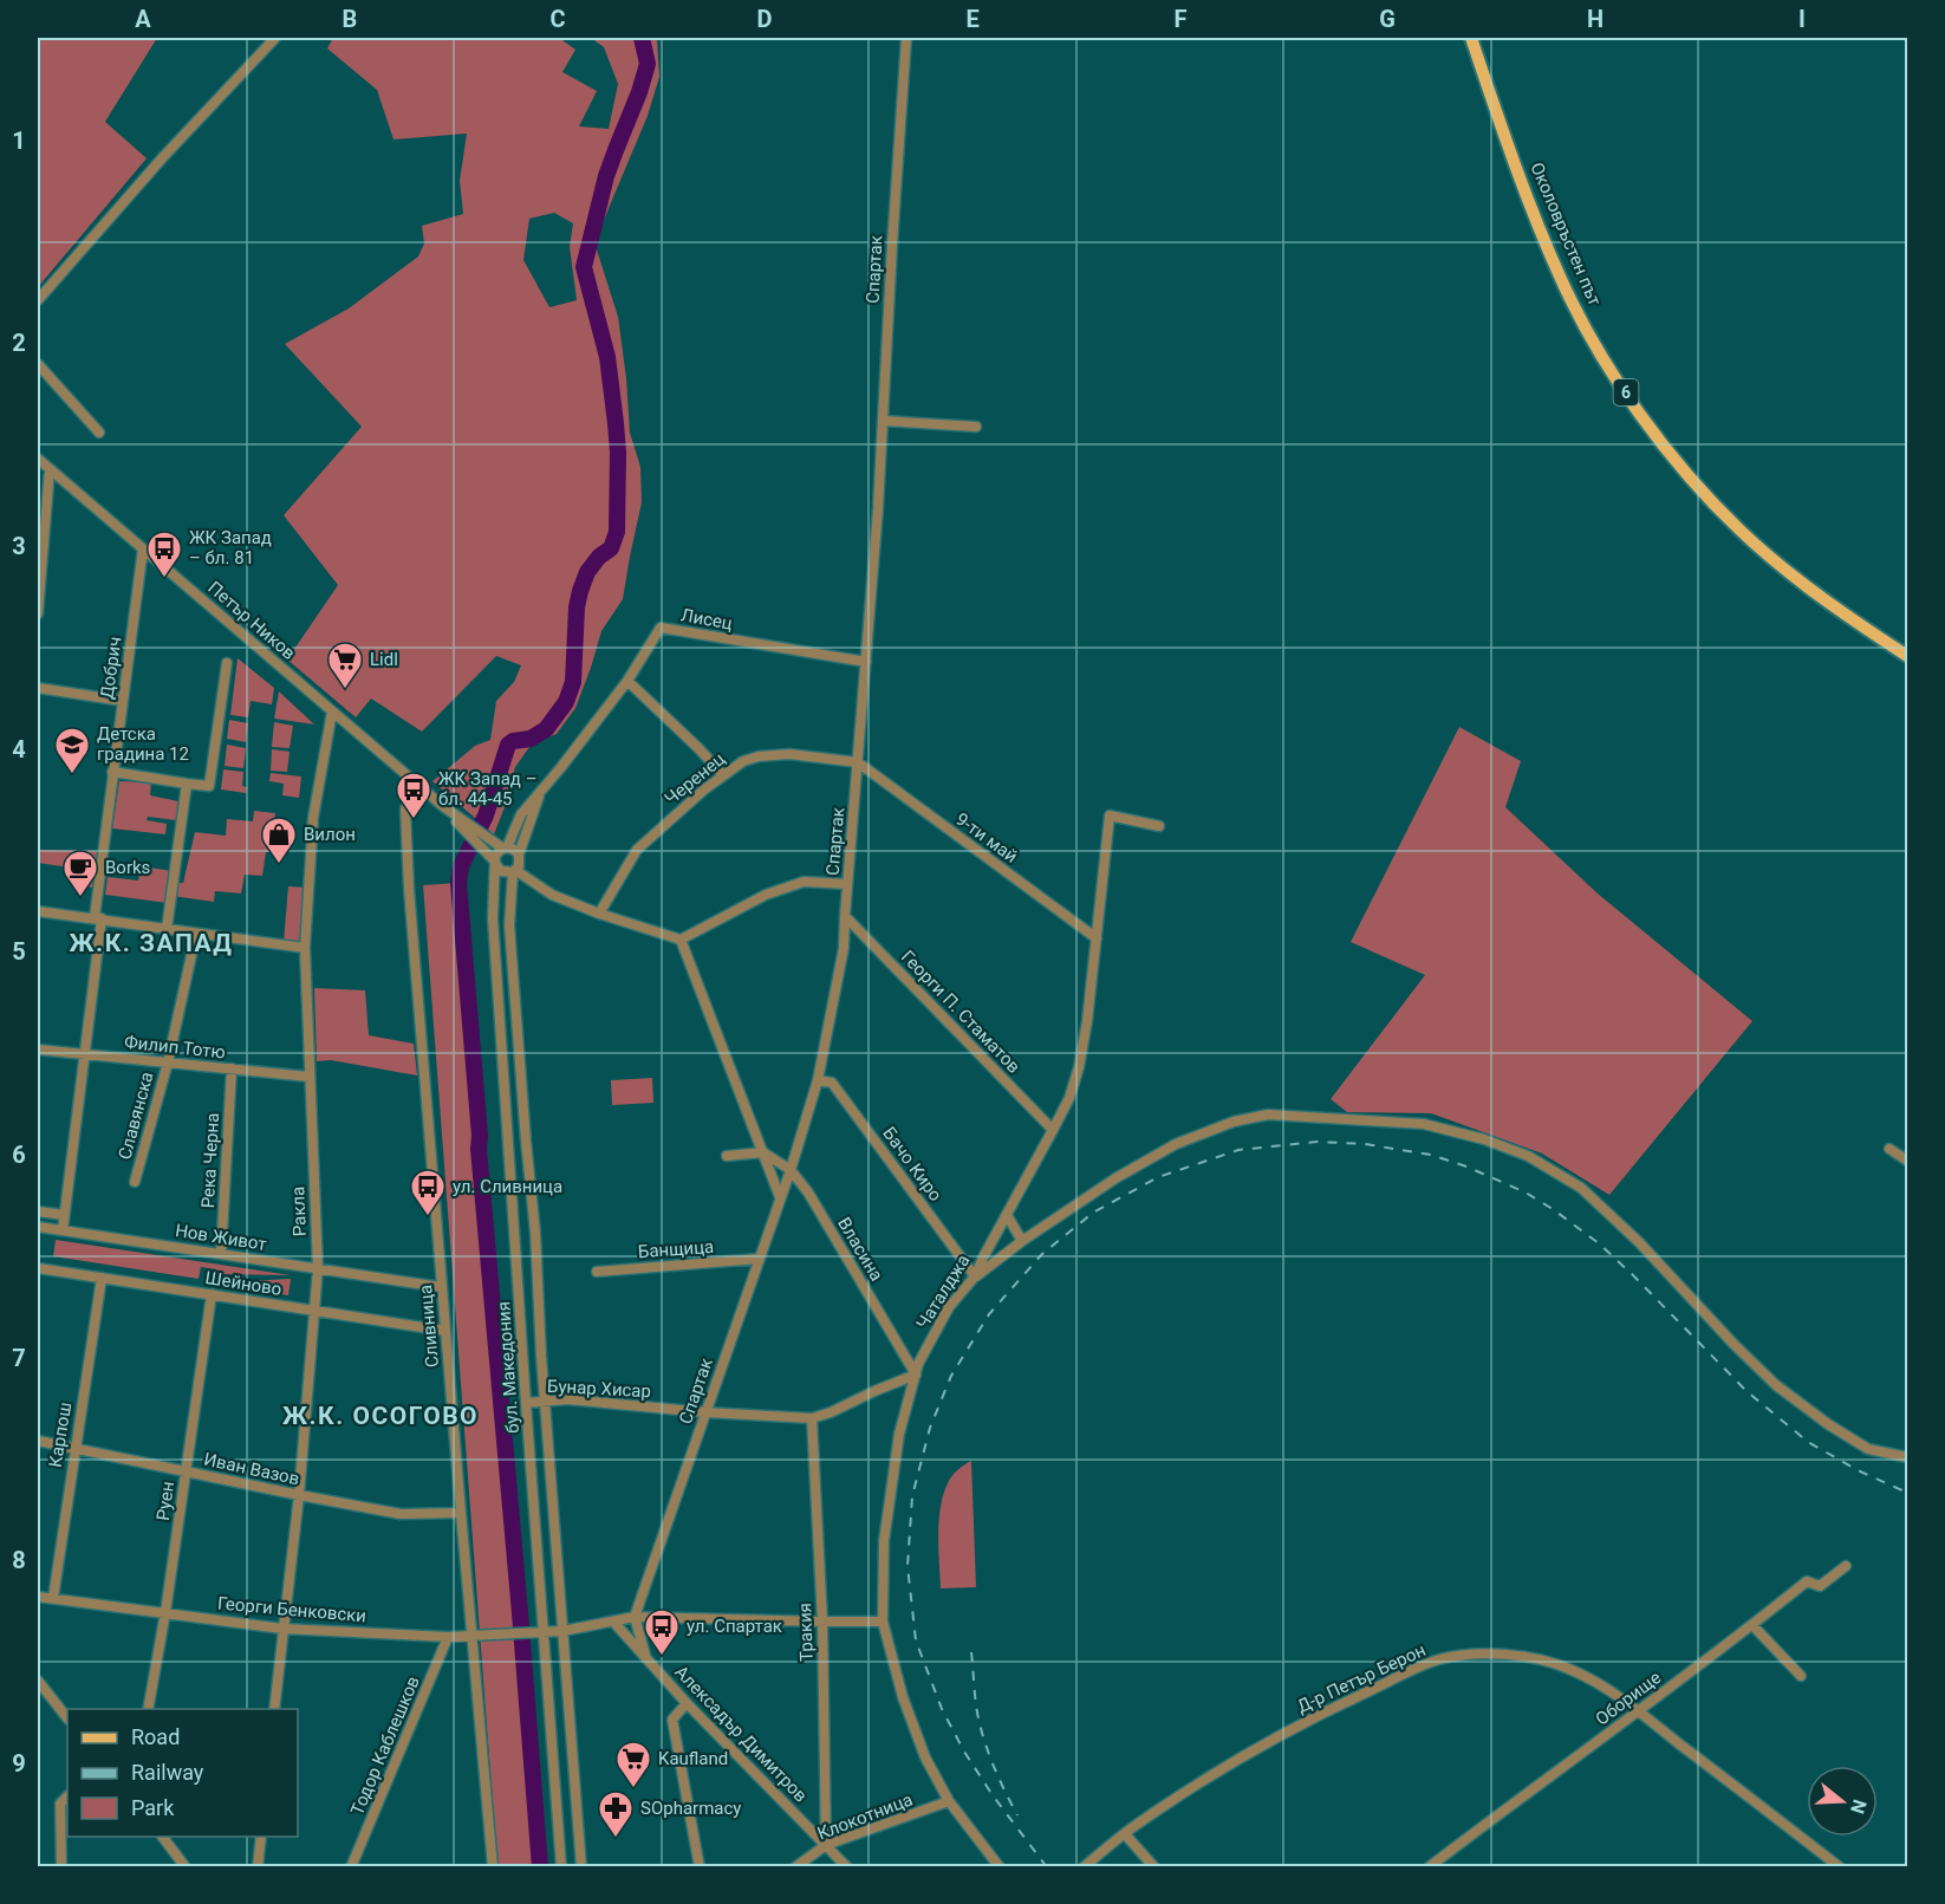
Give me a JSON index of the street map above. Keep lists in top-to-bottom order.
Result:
{
  "streets": {
    "main road": ["Околовръстен път", "6"],
    "street": [
      "Спартак",
      "Лисец",
      "Петър Ников",
      "Добрич",
      "Черенец",
      "9-ти май",
      "Георги П. Стаматов",
      "Филип Тотю",
      "Славянска",
      "Река Черна",
      "Бачо Киро",
      "Ракла",
      "Нов Живот",
      "Банщица",
      "Власина",
      "Шейново",
      "Чаталджа",
      "Сливница",
      "бул. Македония",
      "Бунар Хисар",
      "Карпош",
      "Иван Вазов",
      "Руен",
      "Георги Бенковски",
      "Тракия",
      "Д-р Петър Берон",
      "Оборище",
      "Алексадър Димитров",
      "Тодор Каблешков",
      "Клокотница"
    ]
  },
  "crossings": [
    ["Спартак", "Лисец"],
    ["Спартак", "Черенец"],
    ["Спартак", "9-ти май"],
    ["Спартак", "Георги П. Стаматов"],
    ["Спартак", "Бачо Киро"],
    ["Спартак", "Банщица"],
    ["Спартак", "Власина"],
    ["Спартак", "Бунар Хисар"],
    ["Спартак", "Георги Бенковски"],
    ["Лисец", "бул. Македония"],
    ["Петър Ников", "Добрич"],
    ["Петър Ников", "Ракла"],
    ["Петър Ников", "Сливница"],
    ["Добрич", "Филип Тотю"],
    ["Добрич", "Нов Живот"],
    ["Черенец", "9-ти май"],
    ["9-ти май", "Чаталджа"],
    ["Георги П. Стаматов", "Чаталджа"],
    ["Филип Тотю", "Славянска"],
    ["Филип Тотю", "Река Черна"],
    ["Филип Тотю", "Ракла"],
    ["Река Черна", "Нов Живот"],
    ["Бачо Киро", "Чаталджа"],
    ["Ракла", "Нов Живот"],
    ["Ракла", "Шейново"],
    ["Ракла", "Иван Вазов"],
    ["Ракла", "Георги Бенковски"],
    ["Нов Живот", "Сливница"],
    ["Власина", "Чаталджа"],
    ["Власина", "Бунар Хисар"],
    ["Шейново", "Сливница"],
    ["Шейново", "Карпош"],
    ["Шейново", "Руен"],
    ["Чаталджа", "Бунар Хисар"],
    ["Чаталджа", "Георги Бенковски"],
    ["Чаталджа", "Клокотница"],
    ["Сливница", "Иван Вазов"],
    ["Сливница", "Георги Бенковски"],
    ["бул. Македония", "Бунар Хисар"],
    ["бул. Македония", "Георги Бенковски"],
    ["Бунар Хисар", "Тракия"],
    ["Карпош", "Иван Вазов"],
    ["Карпош", "Георги Бенковски"],
    ["Иван Вазов", "Руен"],
    ["Руен", "Георги Бенковски"],
    ["Георги Бенковски", "Тракия"],
    ["Георги Бенковски", "Алексадър Димитров"],
    ["Георги Бенковски", "Тодор Каблешков"],
    ["Тракия", "Алексадър Димитров"],
    ["Тракия", "Клокотница"],
    ["Д-р Петър Берон", "Оборище"],
    ["Алексадър Димитров", "Клокотница"]
  ],
  "districts": ["Ж.К. ЗАПАД", "Ж.К. ОСОГОВО"],
  "places": {
    "bus stop": [
      "ЖК Запад – бл. 81",
      "ЖК Запад – бл. 44-45",
      "ул. Сливница",
      "ул. Спартак"
    ],
    "supermarket": ["Lidl", "Kaufland"],
    "school or university": ["Детска градина 12"],
    "shop": ["Вилон"],
    "cafe": ["Borks"],
    "pharmacy": ["SOpharmacy"]
  },
  "legend": ["Road", "Railway", "Park"],
  "north": "right",
  "grid": {
    "columns": [
      "A",
      "B",
      "C",
      "D",
      "E",
      "F",
      "G",
      "H",
      "I"
    ],
    "rows": [
      "1",
      "2",
      "3",
      "4",
      "5",
      "6",
      "7",
      "8",
      "9"
    ]
  }
}
